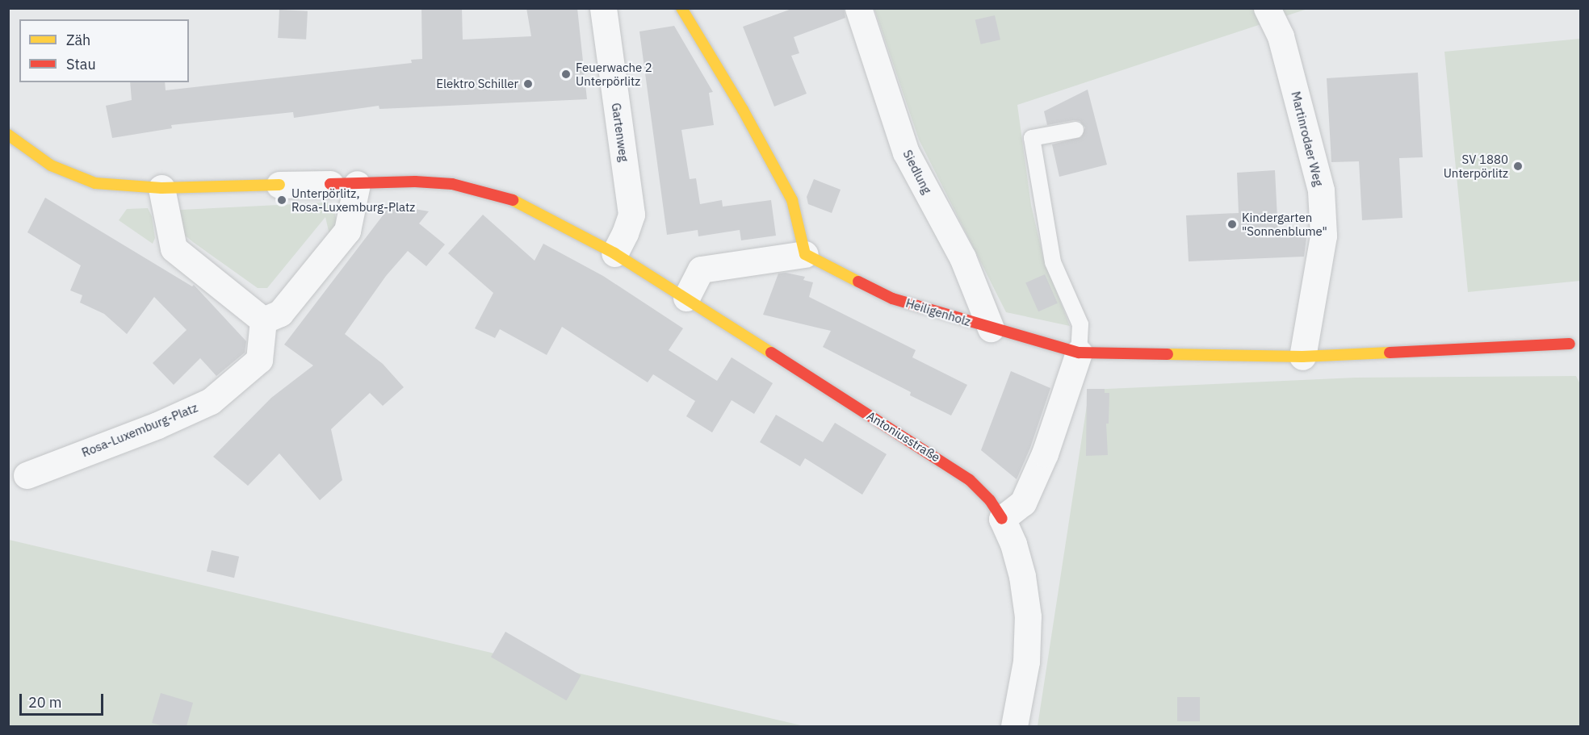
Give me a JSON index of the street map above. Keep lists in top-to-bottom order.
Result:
{
  "streets": {
    "street": [
      "Gartenweg",
      "Martinrodaer Weg",
      "Siedlung",
      "Heiligenholz",
      "Rosa-Luxemburg-Platz",
      "Antoniusstraße"
    ]
  },
  "crossings": [
    ["Gartenweg", "Antoniusstraße"],
    ["Siedlung", "Heiligenholz"]
  ],
  "places": [
    "Feuerwache 2 Unterpörlitz",
    "Elektro Schiller",
    "SV 1880 Unterpörlitz",
    "Unterpörlitz, Rosa-Luxemburg-Platz",
    "Kindergarten \"Sonnenblume\""
  ],
  "legend": ["Zäh", "Stau"],
  "scale_bar": "20 m"
}
